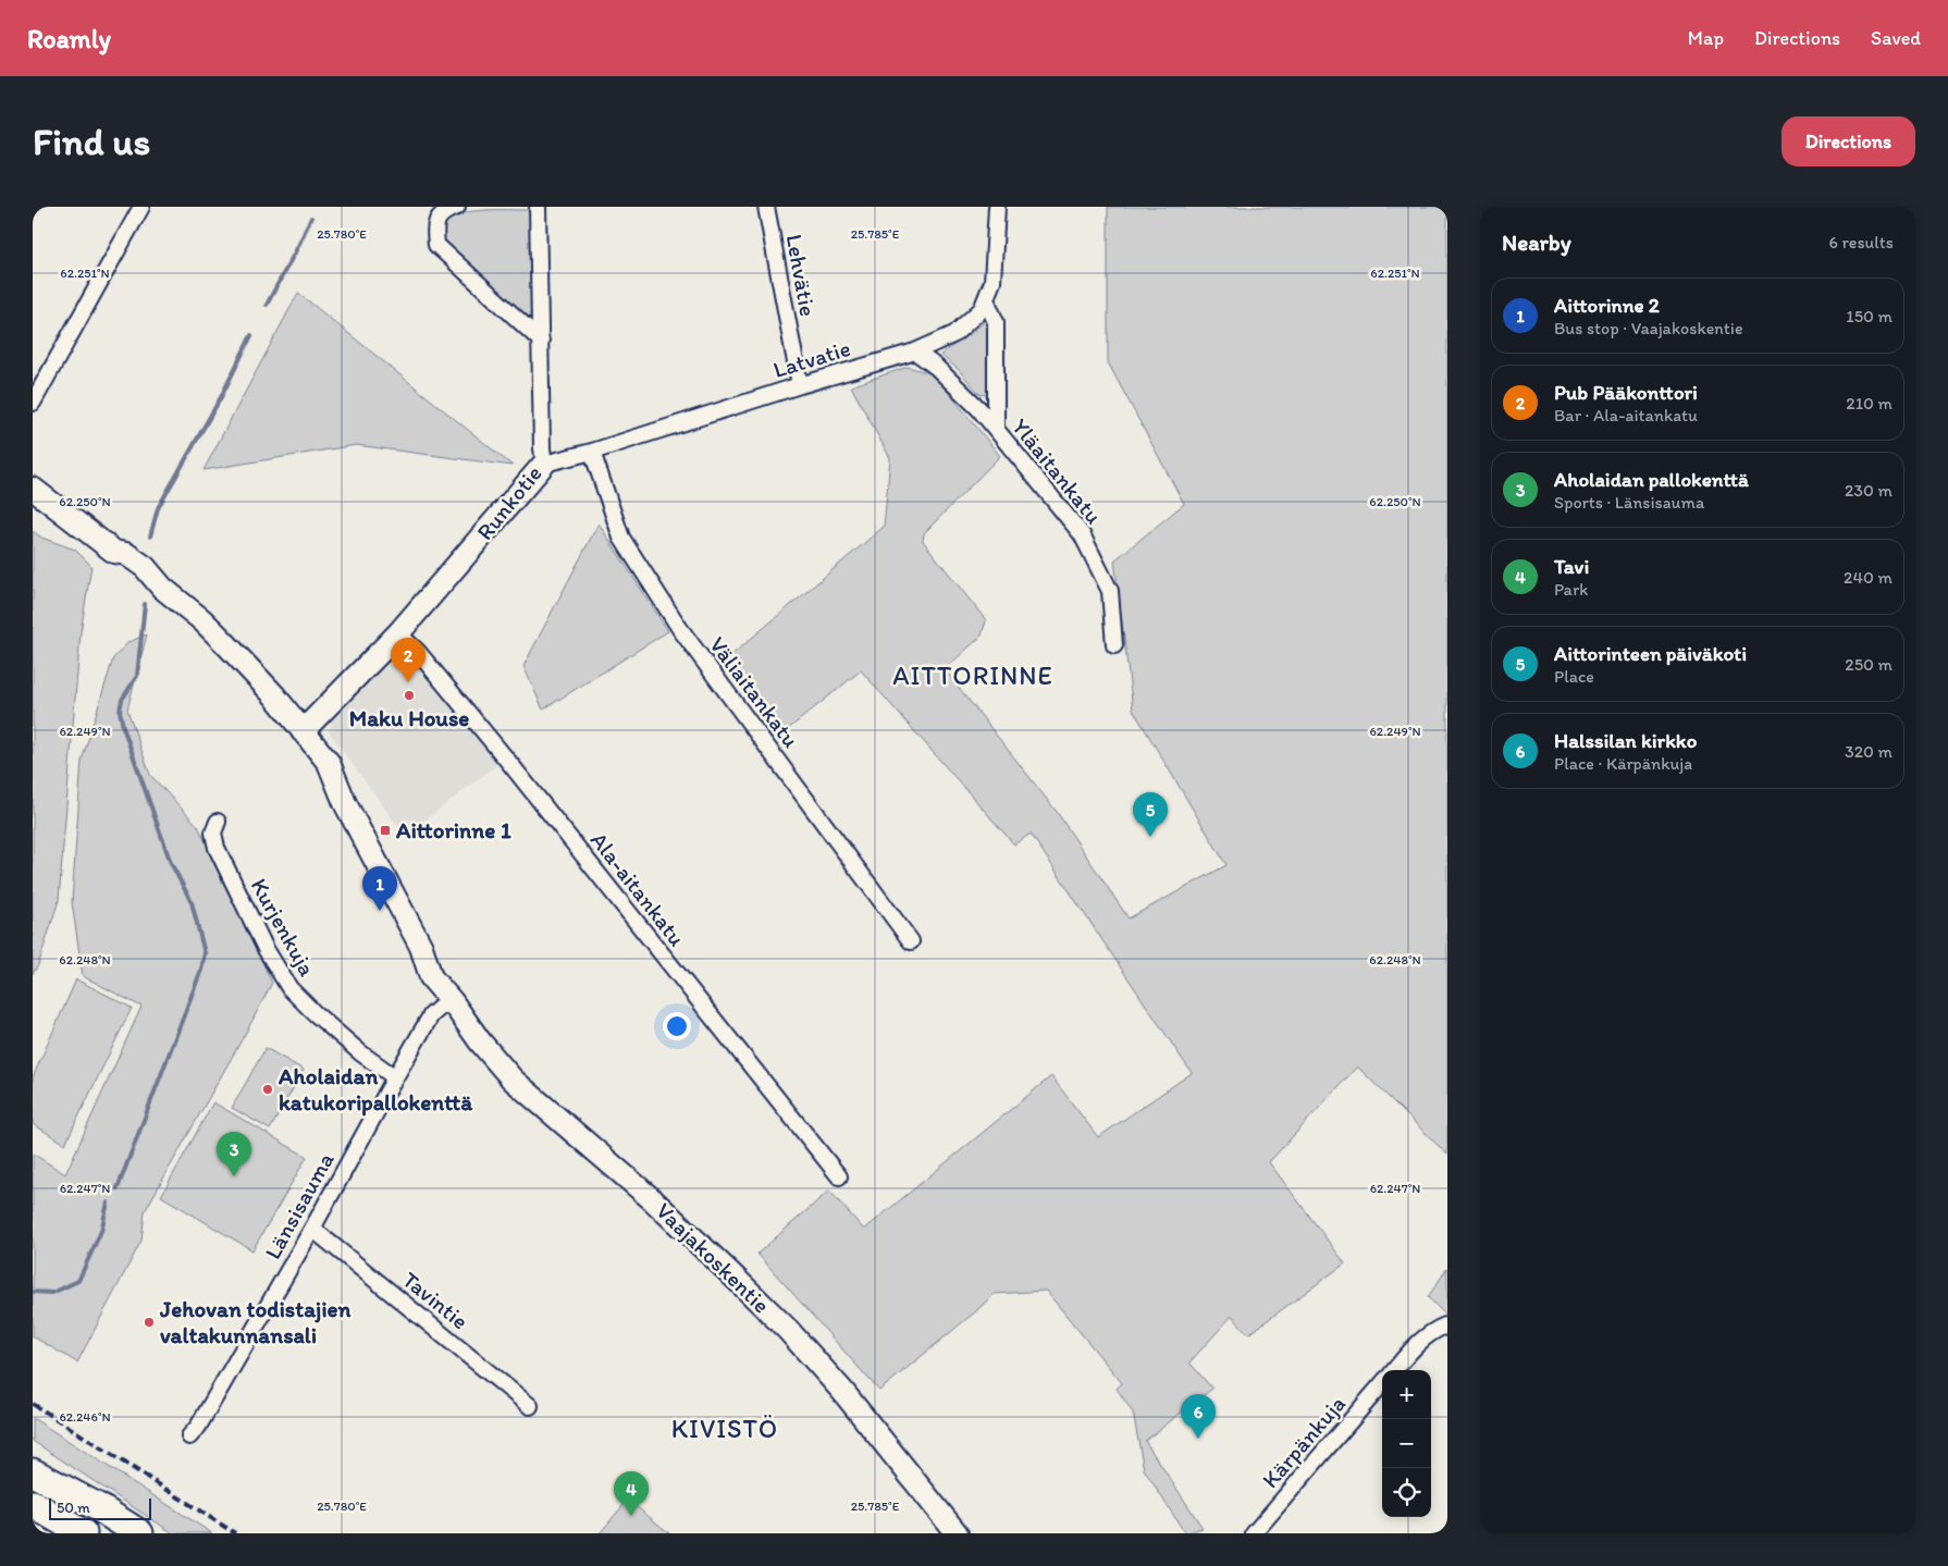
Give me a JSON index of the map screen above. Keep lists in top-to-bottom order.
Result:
{
  "streets": {
    "main road": ["Runkotie", "Vaajakoskentie"],
    "street": [
      "Lehvätie",
      "Latvatie",
      "Yläaitankatu",
      "Väliaitankatu",
      "Ala-aitankatu",
      "Kurjenkuja",
      "Länsisauma",
      "Tavintie",
      "Kärpänkuja"
    ]
  },
  "crossings": [
    ["Lehvätie", "Latvatie"],
    ["Latvatie", "Yläaitankatu"],
    ["Latvatie", "Runkotie"],
    ["Latvatie", "Väliaitankatu"],
    ["Runkotie", "Ala-aitankatu"],
    ["Runkotie", "Vaajakoskentie"],
    ["Kurjenkuja", "Länsisauma"],
    ["Länsisauma", "Vaajakoskentie"],
    ["Länsisauma", "Tavintie"]
  ],
  "districts": ["AITTORINNE", "KIVISTÖ"],
  "places": {
    "other": ["Maku House", "Aholaidan katukoripallokenttä", "Jehovan todistajien valtakunnansali"],
    "transit": ["Aittorinne 1"]
  },
  "scale_bar": "50 m",
  "page": {
    "header": "Roamly",
    "nav": ["Map", "Directions", "Saved"],
    "buttons": "Directions",
    "title": "Find us",
    "heading": ["Nearby", "6 results"],
    "list": [
      {
        "mark": "1",
        "name": "Aittorinne 2",
        "note": "Bus stop · Vaajakoskentie",
        "value": "150 m"
      },
      {
        "mark": "2",
        "name": "Pub Pääkonttori",
        "note": "Bar · Ala-aitankatu",
        "value": "210 m"
      },
      {
        "mark": "3",
        "name": "Aholaidan pallokenttä",
        "note": "Sports · Länsisauma",
        "value": "230 m"
      },
      {
        "mark": "4",
        "name": "Tavi",
        "note": "Park",
        "value": "240 m"
      },
      {
        "mark": "5",
        "name": "Aittorinteen päiväkoti",
        "note": "Place",
        "value": "250 m"
      },
      {
        "mark": "6",
        "name": "Halssilan kirkko",
        "note": "Place · Kärpänkuja",
        "value": "320 m"
      }
    ],
    "pins": [
      "2",
      "5",
      "1",
      "3",
      "6",
      "4"
    ],
    "map_buttons": ["+", "−"],
    "scale": "50 m"
  },
  "coordinates": [
    "25.780°E",
    "25.785°E",
    "62.251°N",
    "62.250°N",
    "62.249°N",
    "62.248°N",
    "62.247°N",
    "62.246°N"
  ]
}
